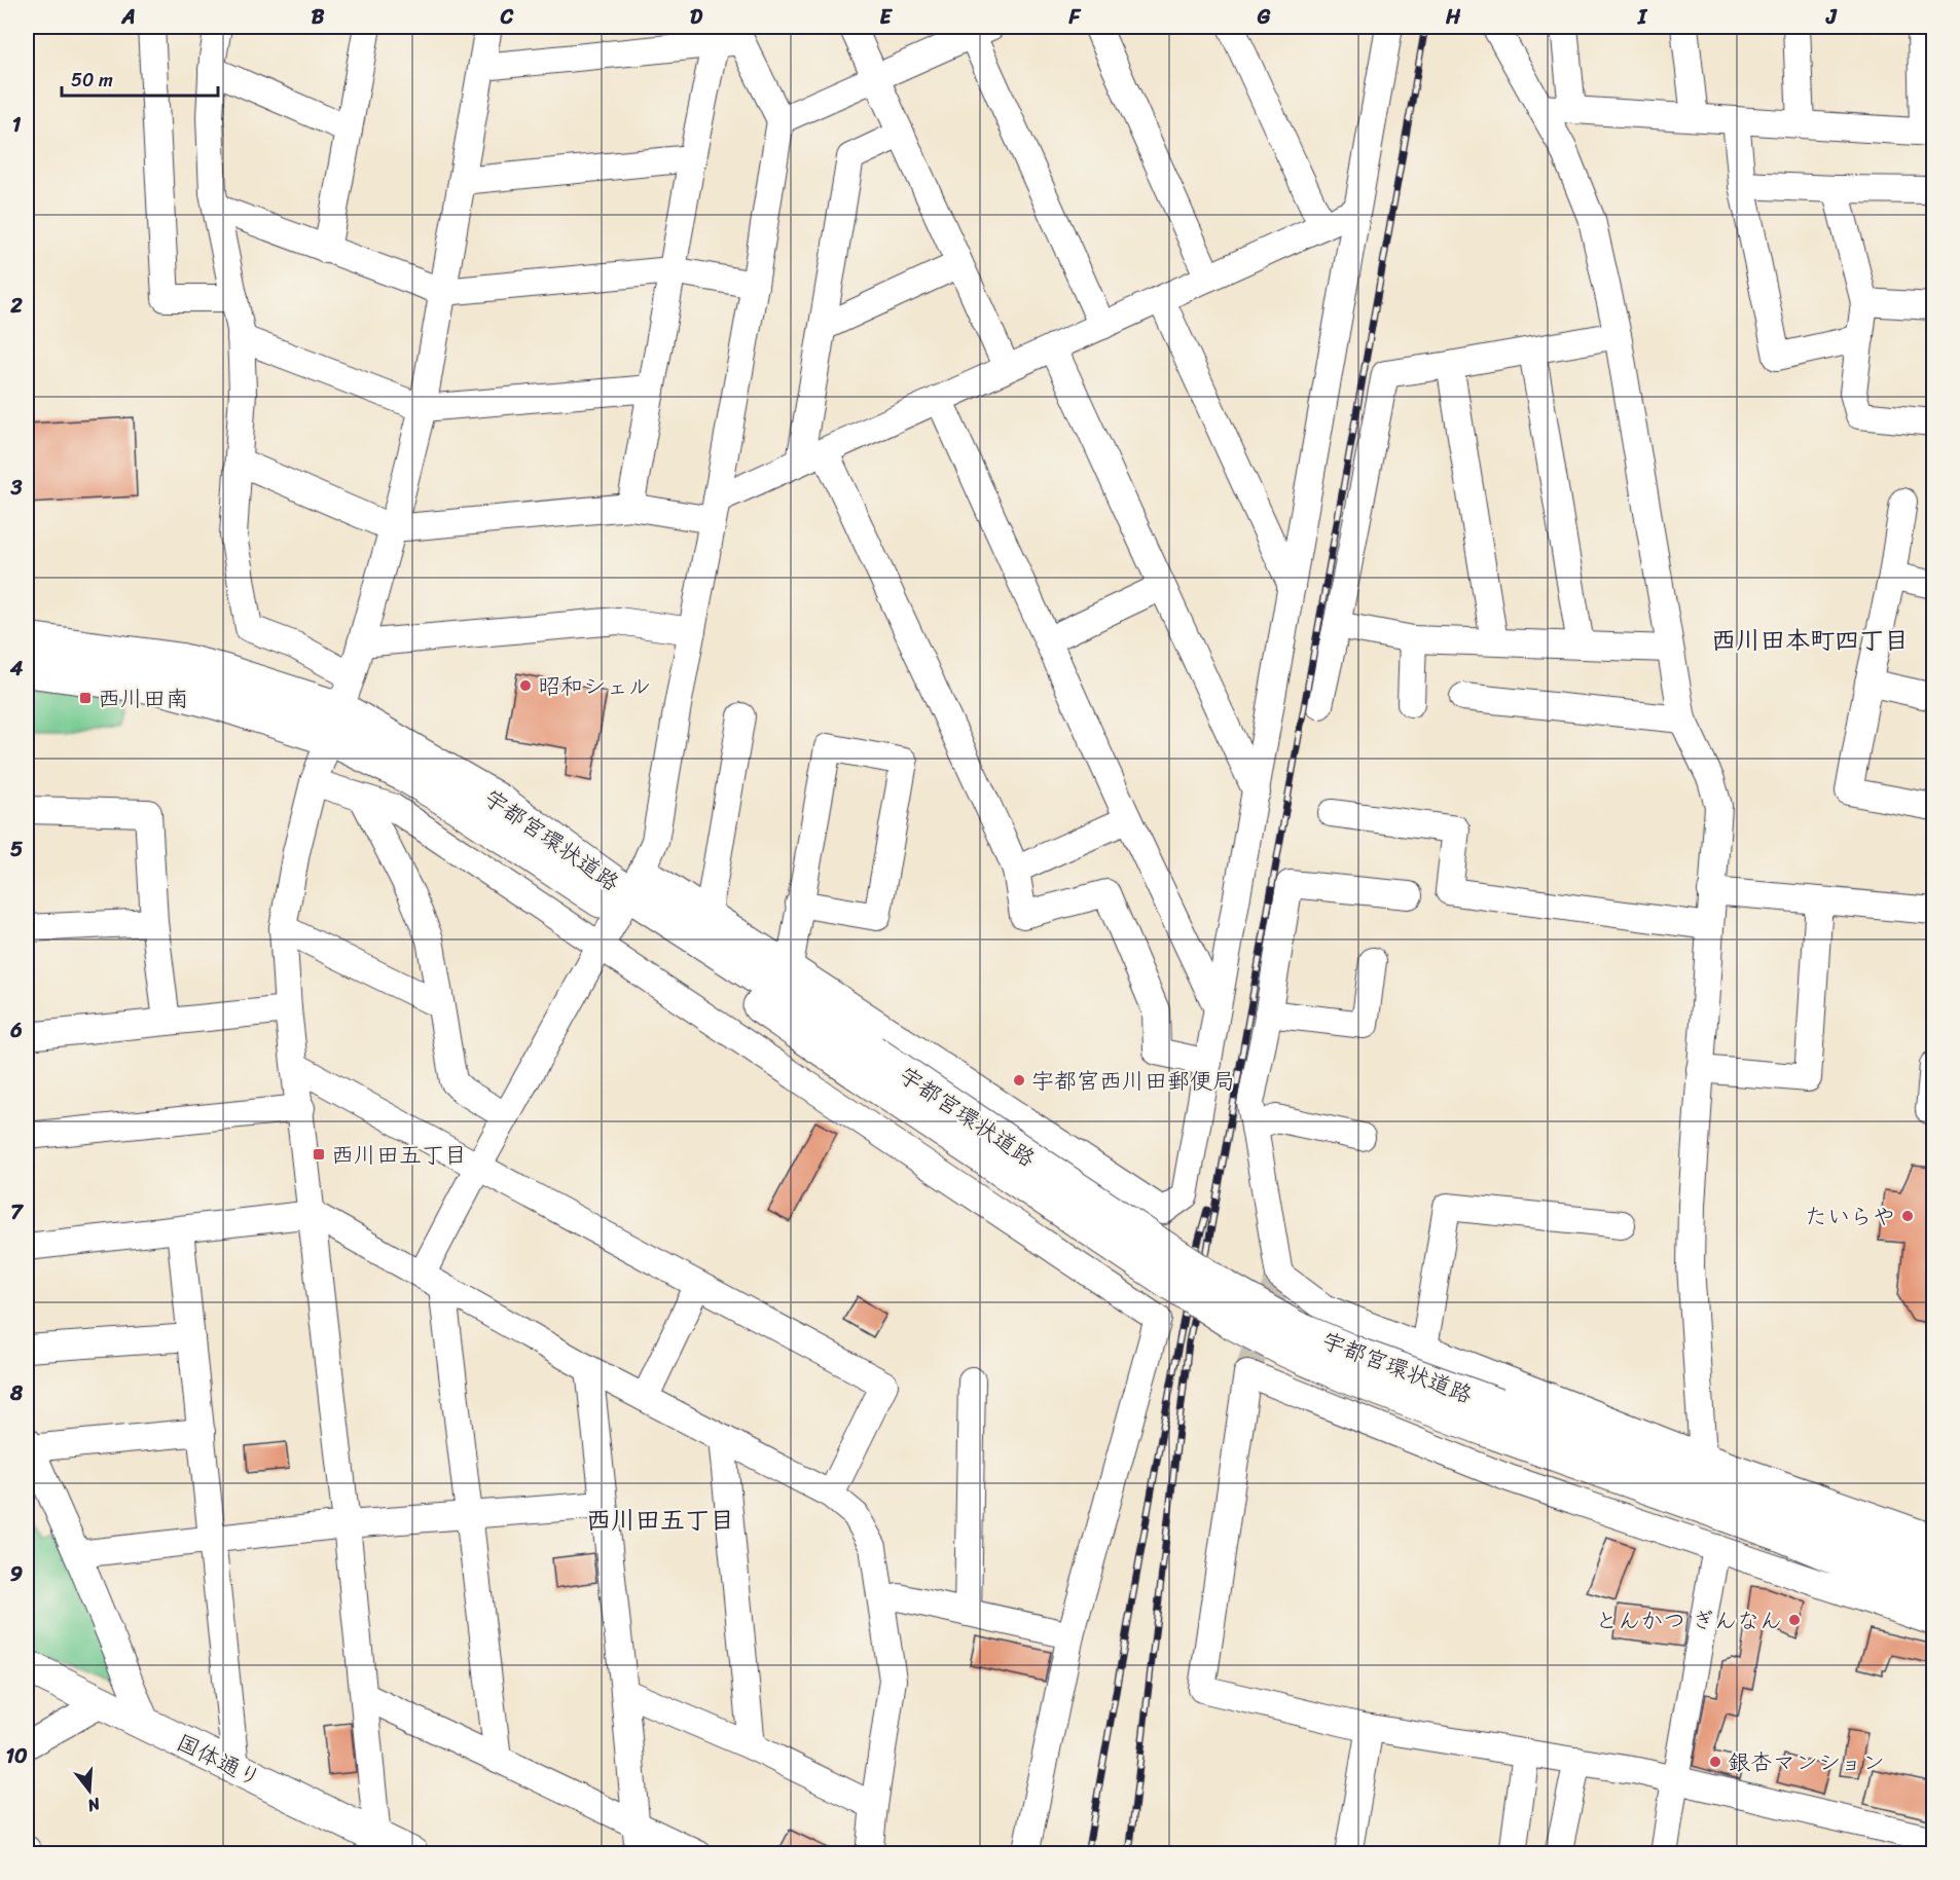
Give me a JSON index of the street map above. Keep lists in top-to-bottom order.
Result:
{
  "streets": {
    "highway": ["宇都宮環状道路"],
    "main road": ["国体通り"]
  },
  "districts": ["西川田本町四丁目", "西川田五丁目"],
  "places": {
    "other": [
      "昭和シェル",
      "宇都宮西川田郵便局",
      "たいらや",
      "とんかつ ぎんなん",
      "銀杏マンション"
    ],
    "transit": ["西川田南", "西川田五丁目"]
  },
  "scale_bar": "50 m",
  "north": "bottom",
  "grid": {
    "columns": [
      "A",
      "B",
      "C",
      "D",
      "E",
      "F",
      "G",
      "H",
      "I",
      "J"
    ],
    "rows": [
      "1",
      "2",
      "3",
      "4",
      "5",
      "6",
      "7",
      "8",
      "9",
      "10"
    ]
  }
}
